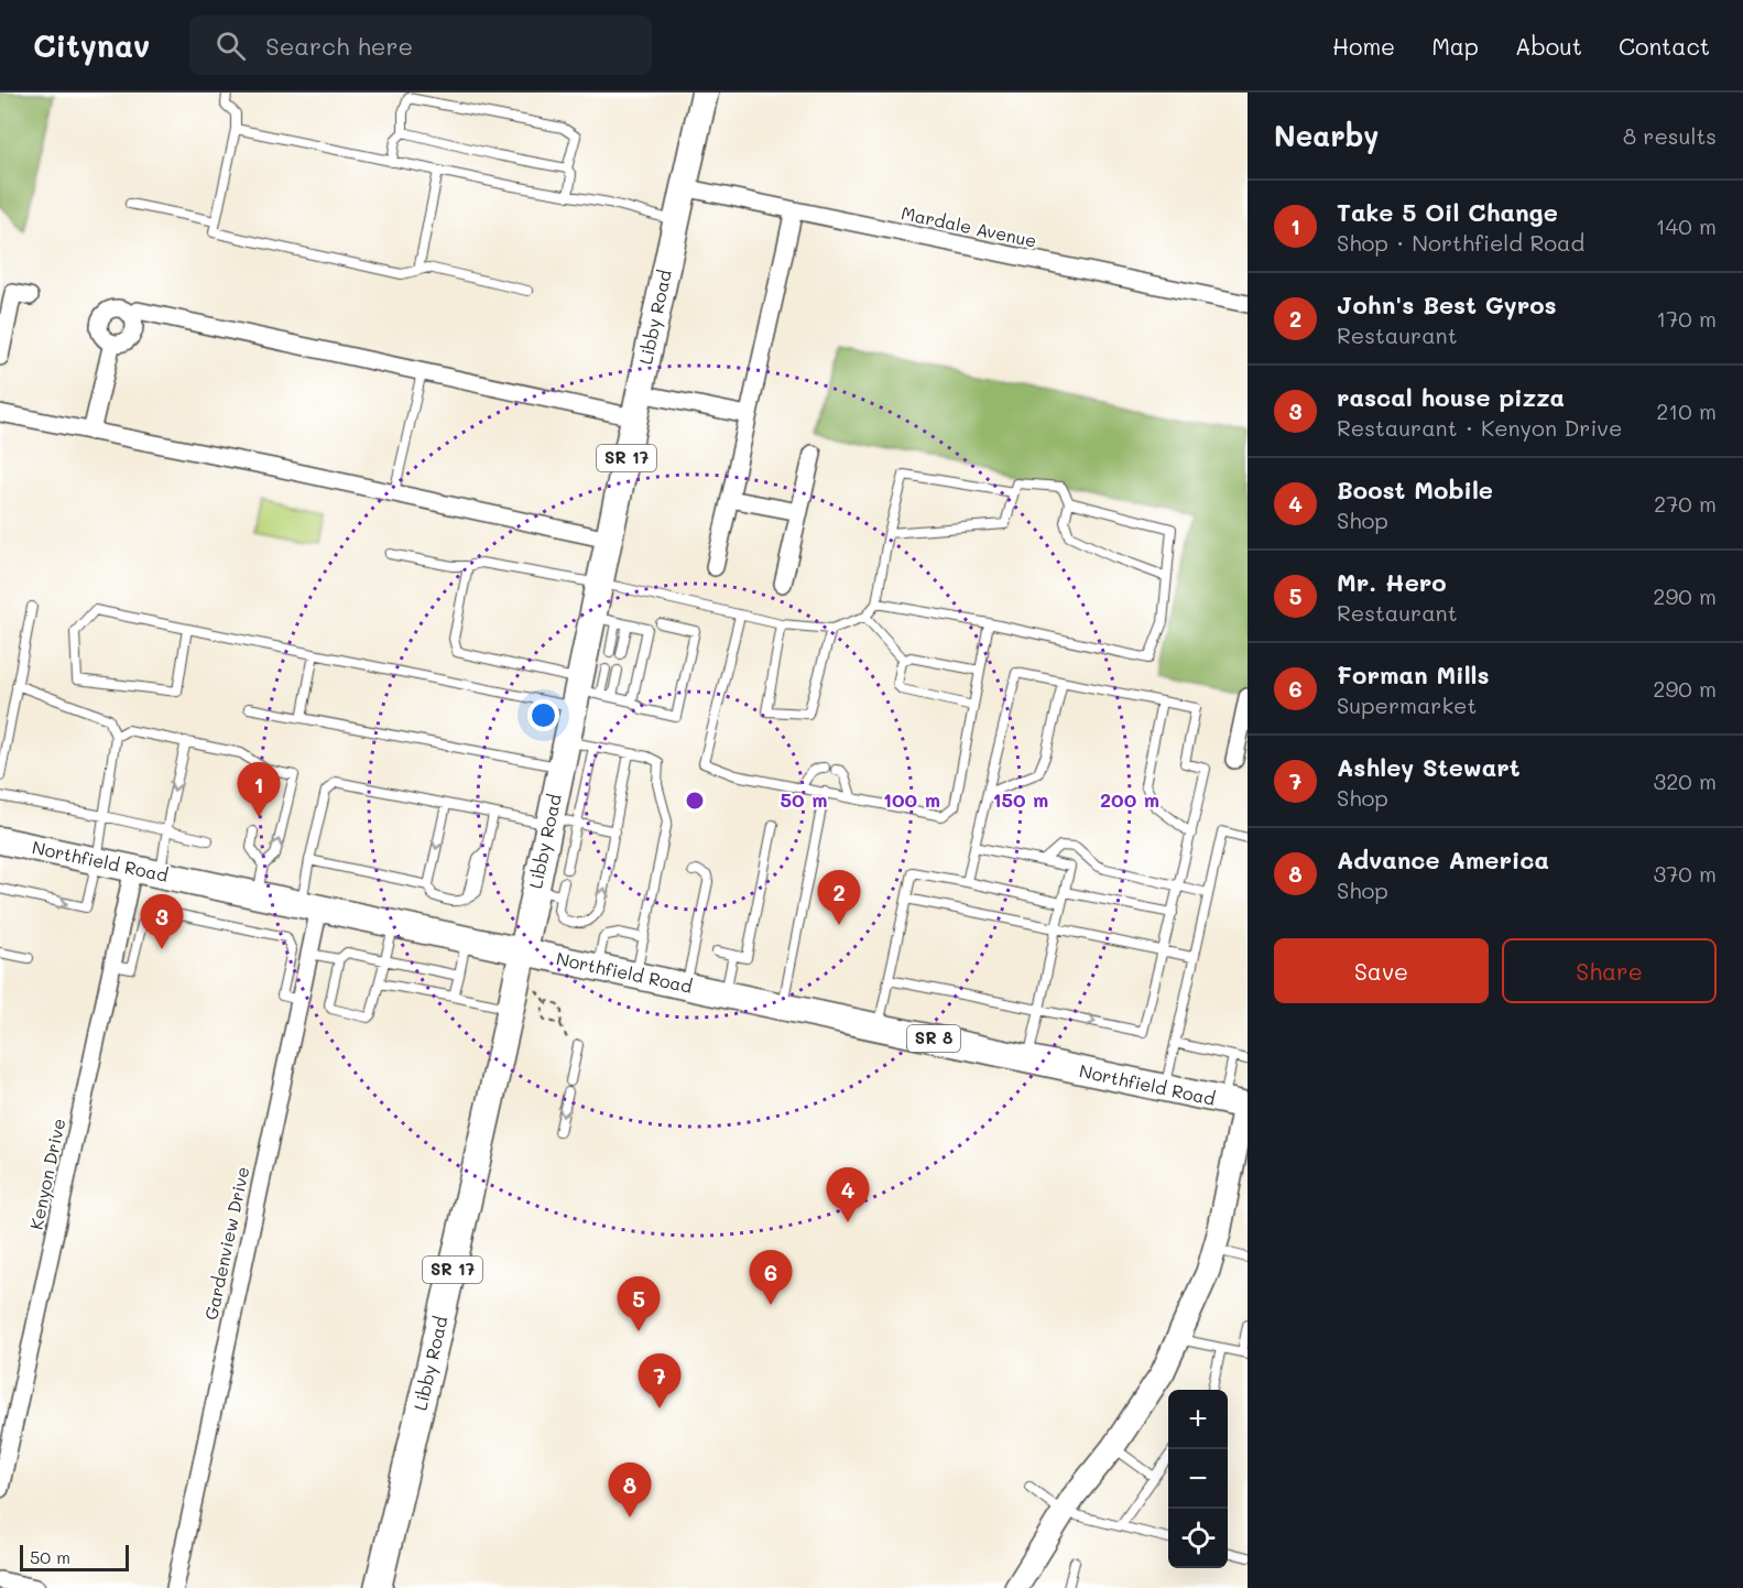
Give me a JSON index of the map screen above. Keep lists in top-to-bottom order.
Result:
{
  "streets": {
    "main road": [
      "Libby Road",
      "SR 17",
      "Northfield Road",
      "SR 8"
    ],
    "street": ["Mardale Avenue", "Kenyon Drive", "Gardenview Drive"]
  },
  "crossings": [
    ["Mardale Avenue", "Libby Road"],
    ["Libby Road", "Northfield Road"],
    ["Northfield Road", "Kenyon Drive"],
    ["Northfield Road", "Gardenview Drive"]
  ],
  "scale_bar": "50 m",
  "page": {
    "header": "Citynav",
    "search": "Search here",
    "nav": [
      "Home",
      "Map",
      "About",
      "Contact"
    ],
    "heading": ["Nearby", "8 results"],
    "list": [
      {
        "mark": "1",
        "name": "Take 5 Oil Change",
        "note": "Shop · Northfield Road",
        "value": "140 m"
      },
      {
        "mark": "2",
        "name": "John's Best Gyros",
        "note": "Restaurant",
        "value": "170 m"
      },
      {
        "mark": "3",
        "name": "rascal house pizza",
        "note": "Restaurant · Kenyon Drive",
        "value": "210 m"
      },
      {
        "mark": "4",
        "name": "Boost Mobile",
        "note": "Shop",
        "value": "270 m"
      },
      {
        "mark": "5",
        "name": "Mr. Hero",
        "note": "Restaurant",
        "value": "290 m"
      },
      {
        "mark": "6",
        "name": "Forman Mills",
        "note": "Supermarket",
        "value": "290 m"
      },
      {
        "mark": "7",
        "name": "Ashley Stewart",
        "note": "Shop",
        "value": "320 m"
      },
      {
        "mark": "8",
        "name": "Advance America",
        "note": "Shop",
        "value": "370 m"
      }
    ],
    "pins": [
      "1",
      "2",
      "3",
      "4",
      "6",
      "5",
      "7",
      "8"
    ],
    "buttons": ["Save", "Share"],
    "map_buttons": ["+", "−"],
    "scale": "50 m"
  },
  "rings": [
    "50 m",
    "100 m",
    "150 m",
    "200 m"
  ]
}
